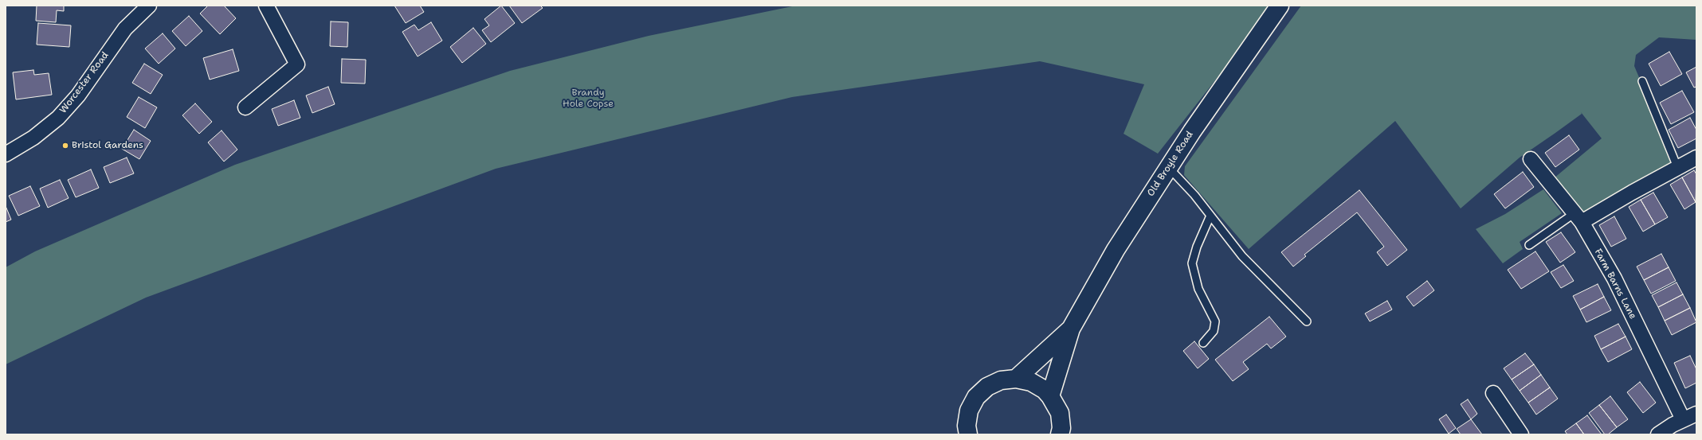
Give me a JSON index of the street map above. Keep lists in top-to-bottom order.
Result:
{
  "streets": {
    "main road": ["Old Broyle Road"],
    "street": ["Worcester Road", "Farm Barns Lane"]
  },
  "parks": ["Brandy Hole Copse"],
  "places": ["Bristol Gardens"]
}
